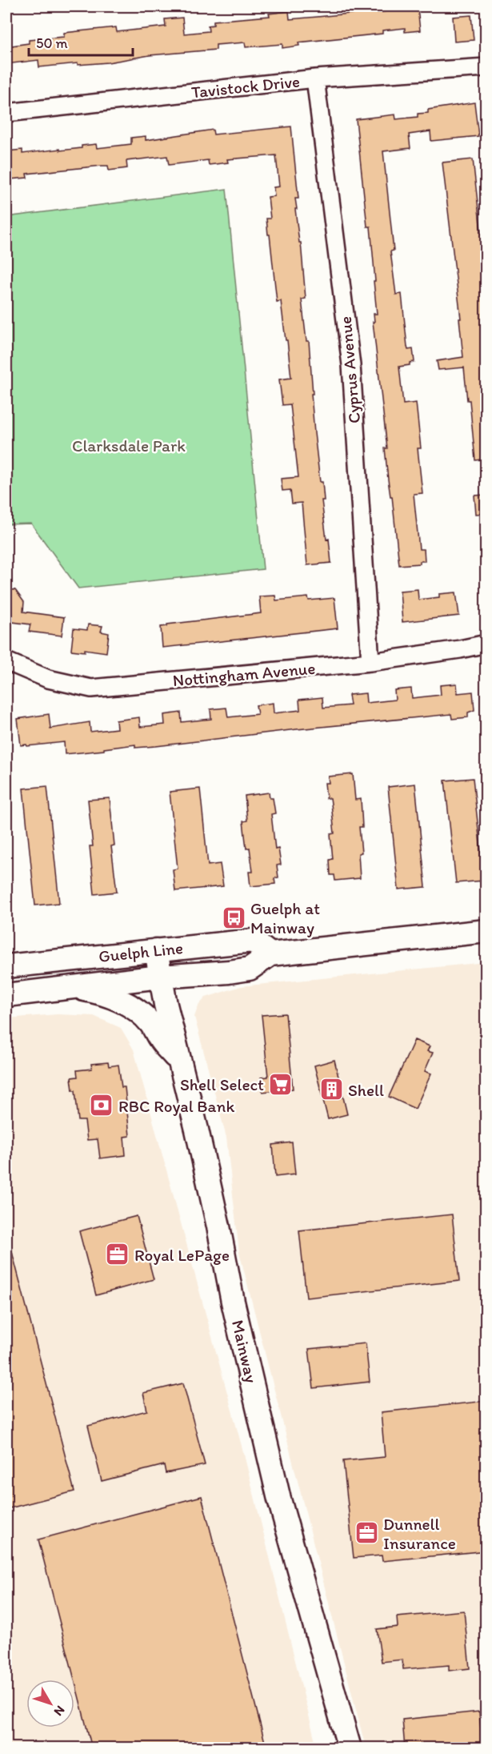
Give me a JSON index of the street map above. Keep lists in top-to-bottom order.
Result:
{
  "streets": {
    "main road": ["Guelph Line", "Mainway"],
    "street": ["Tavistock Drive", "Cyprus Avenue", "Nottingham Avenue"]
  },
  "crossings": [
    ["Tavistock Drive", "Cyprus Avenue"],
    ["Cyprus Avenue", "Nottingham Avenue"],
    ["Guelph Line", "Mainway"]
  ],
  "parks": ["Clarksdale Park"],
  "places": {
    "bus stop": ["Guelph at Mainway"],
    "supermarket": ["Shell Select"],
    "building": ["Shell"],
    "bank": ["RBC Royal Bank"],
    "office": ["Royal LePage", "Dunnell Insurance"]
  },
  "scale_bar": "50 m",
  "north": "bottom right"
}
